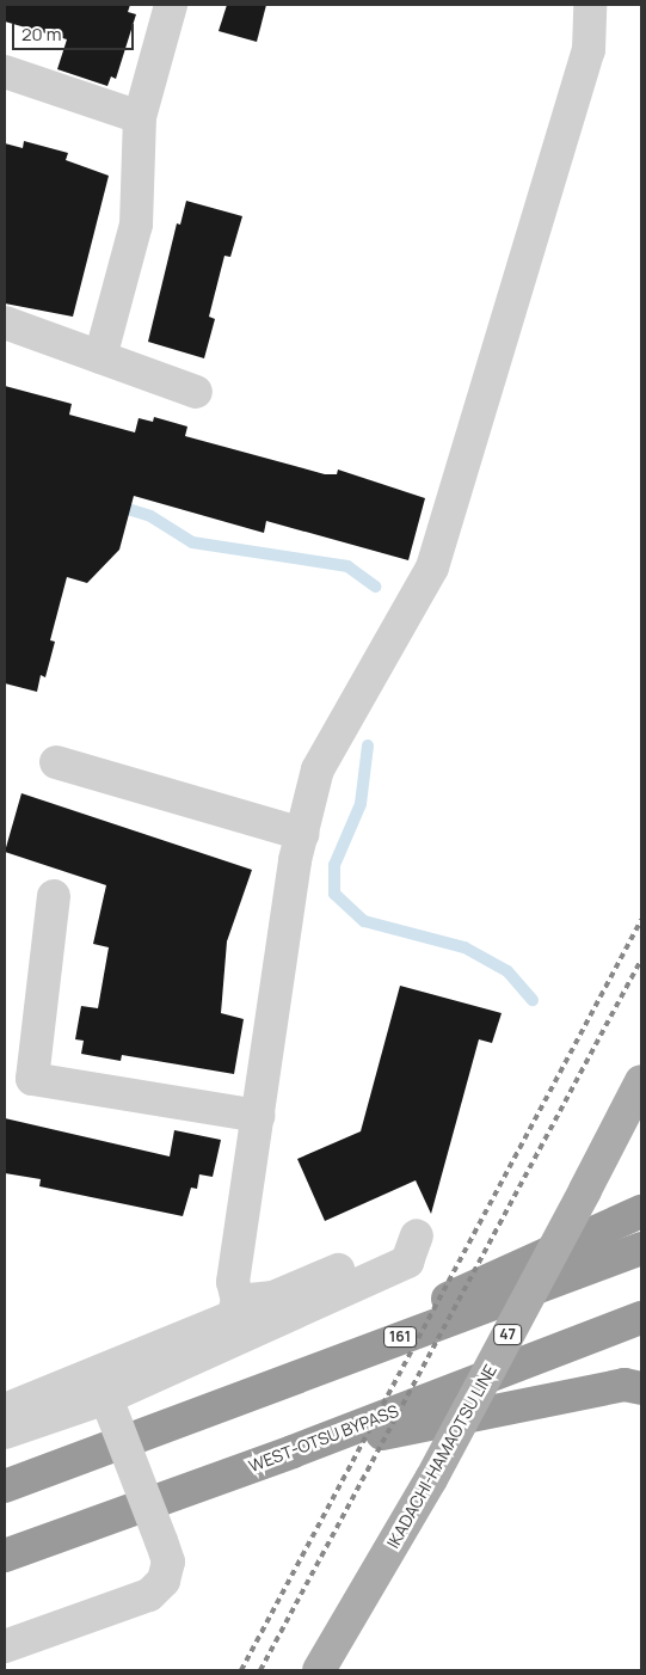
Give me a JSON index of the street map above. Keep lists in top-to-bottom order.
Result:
{
  "streets": {
    "highway": ["161", "WEST-OTSU BYPASS"],
    "main road": ["47", "IKADACHI-HAMAOTSU LINE"]
  },
  "scale_bar": "20 m"
}
